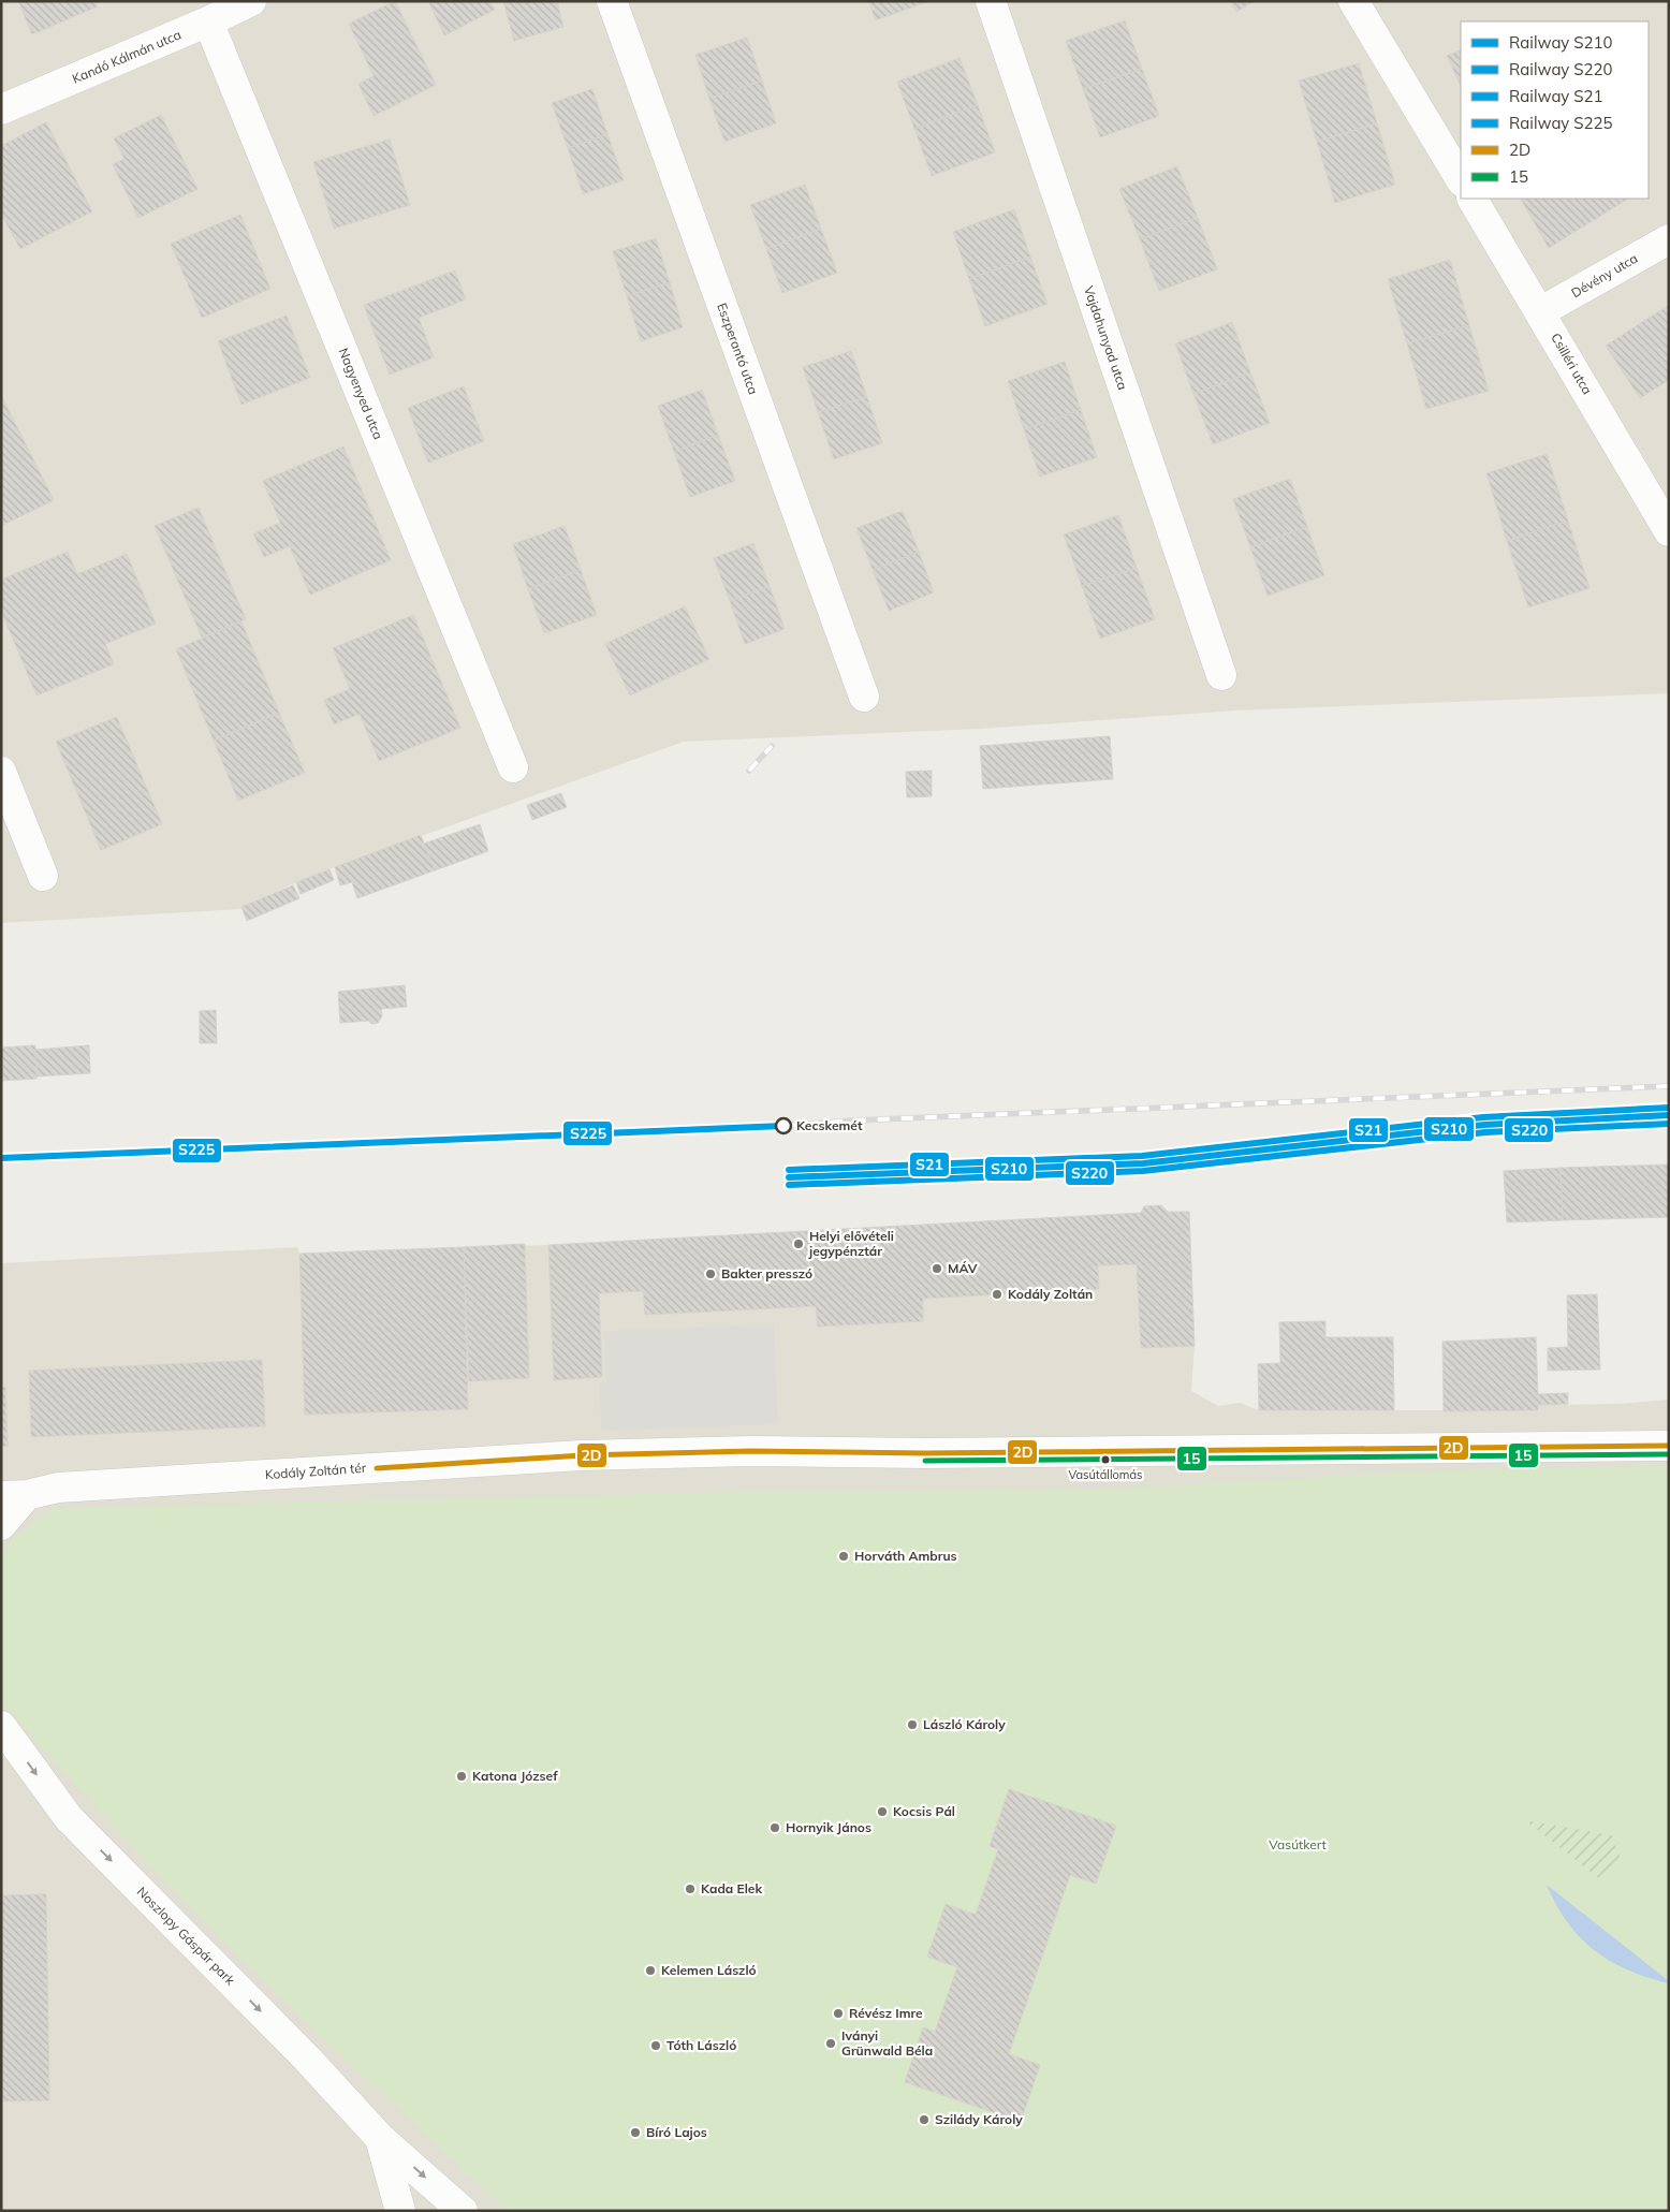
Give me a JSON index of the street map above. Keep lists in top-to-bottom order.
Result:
{
  "streets": {
    "street": [
      "Kandó Kálmán utca",
      "Dévény utca",
      "Vajdahunyad utca",
      "Eszperantó utca",
      "Csilléri utca",
      "Nagyenyed utca",
      "Kodály Zoltán tér",
      "Noszlopy Gáspár park"
    ]
  },
  "crossings": [
    ["Kandó Kálmán utca", "Nagyenyed utca"],
    ["Dévény utca", "Csilléri utca"]
  ],
  "one_way": ["Noszlopy Gáspár park"],
  "parks": ["Vasútkert"],
  "places": [
    "Kecskemét",
    "Helyi elővételi jegypénztár",
    "MÁV",
    "Bakter presszó",
    "Kodály Zoltán",
    "Vasútállomás",
    "Horváth Ambrus",
    "László Károly",
    "Katona József",
    "Kocsis Pál",
    "Hornyik János",
    "Kada Elek",
    "Kelemen László",
    "Révész Imre",
    "Iványi Grünwald Béla",
    "Tóth László",
    "Szilády Károly",
    "Bíró Lajos"
  ],
  "lines": [
    "rail line S21",
    "rail line S210",
    "rail line S220",
    "rail line S225",
    "transit line 2D",
    "transit line 15"
  ],
  "legend": [
    "Railway S210",
    "Railway S220",
    "Railway S21",
    "Railway S225",
    "2D",
    "15"
  ]
}
